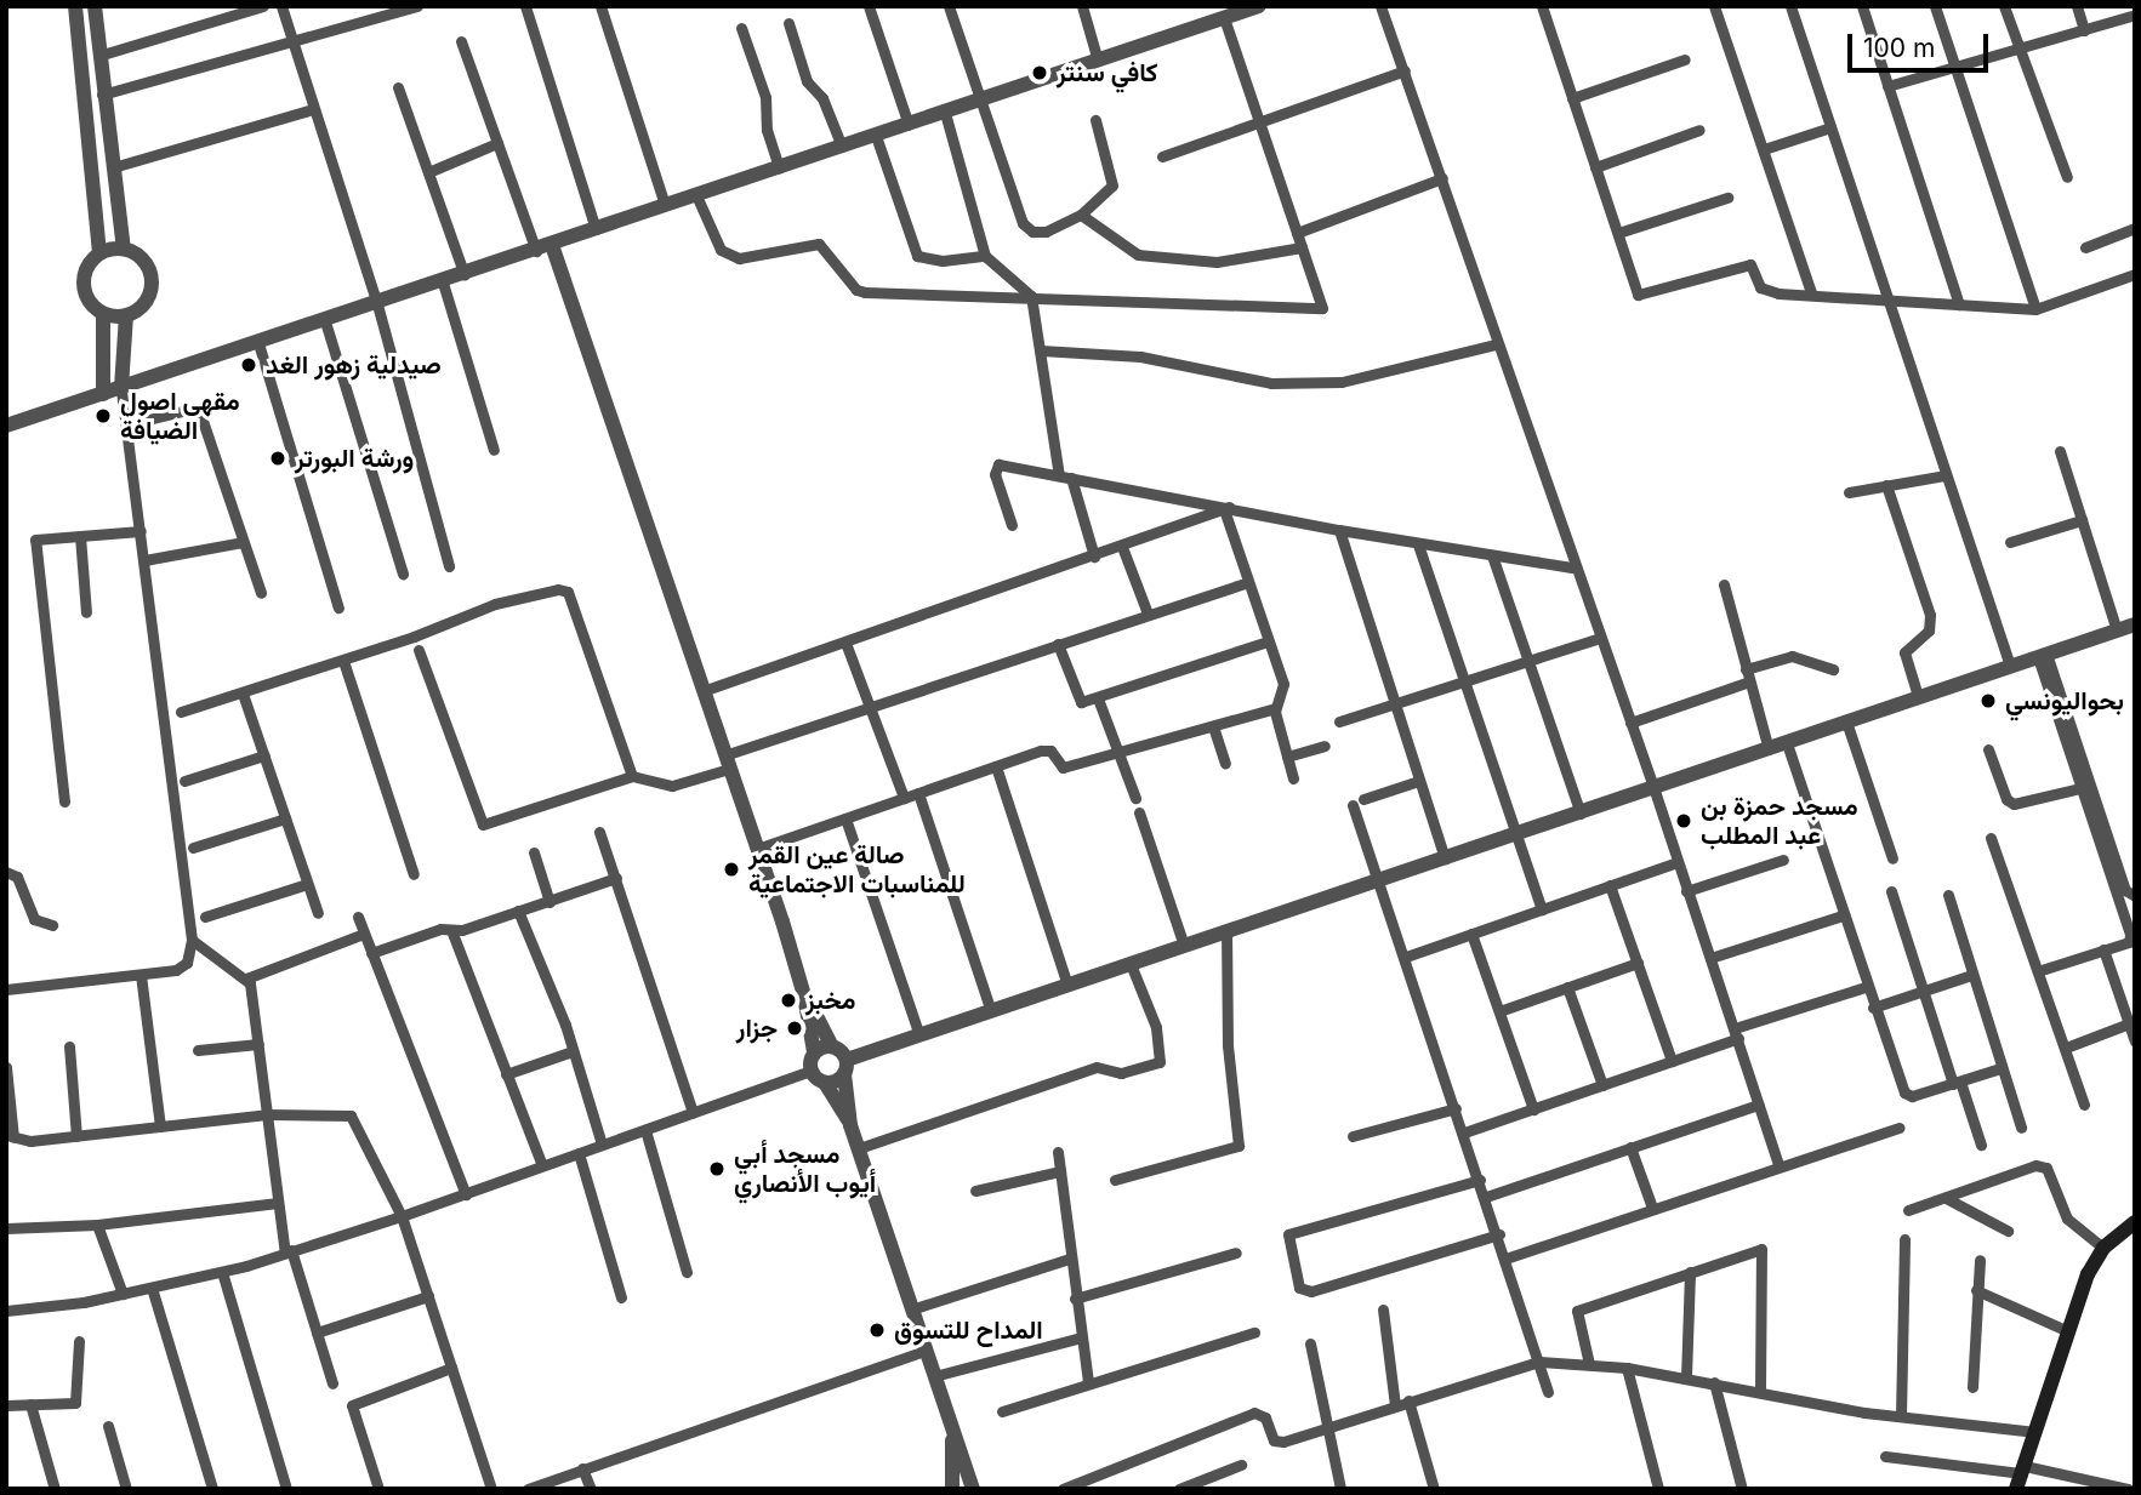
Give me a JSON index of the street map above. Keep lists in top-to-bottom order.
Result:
{
  "places": [
    "كافي سنتر",
    "صيدلية زهور الغد",
    "مقهى اصول الضيافة",
    "ورشة البورتر",
    "بحواليونسي",
    "مسجد حمزة بن عبد المطلب",
    "صالة عين القمر للمناسبات الاجتماعية",
    "مخبز",
    "جزار",
    "مسجد أبي أيوب الأنصاري",
    "المداح للتسوق"
  ],
  "scale_bar": "100 m"
}
